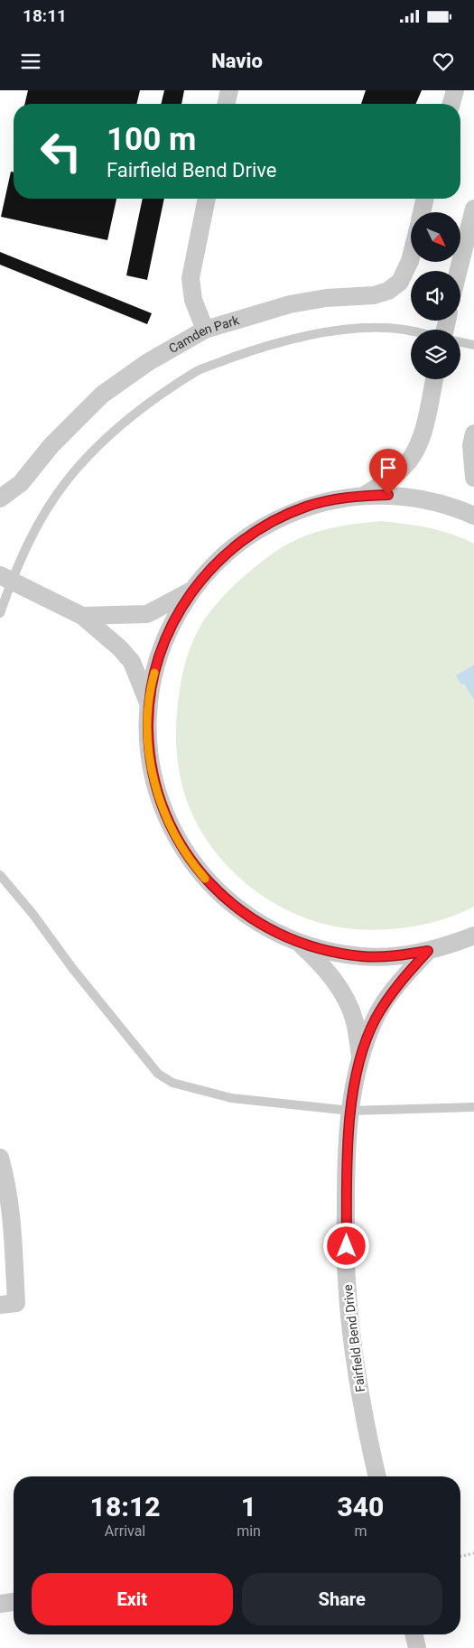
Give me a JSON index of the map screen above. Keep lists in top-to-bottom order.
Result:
{
  "streets": {
    "street": ["Camden Park", "Fairfield Bend Drive"]
  },
  "north": "bottom right",
  "page": {
    "status": "18:11",
    "header": "Navio",
    "turn": ["100 m", "Fairfield Bend Drive"],
    "eta": [
      "18:12",
      "Arrival",
      "1",
      "min",
      "340",
      "m"
    ],
    "buttons": ["Exit", "Share"]
  }
}
